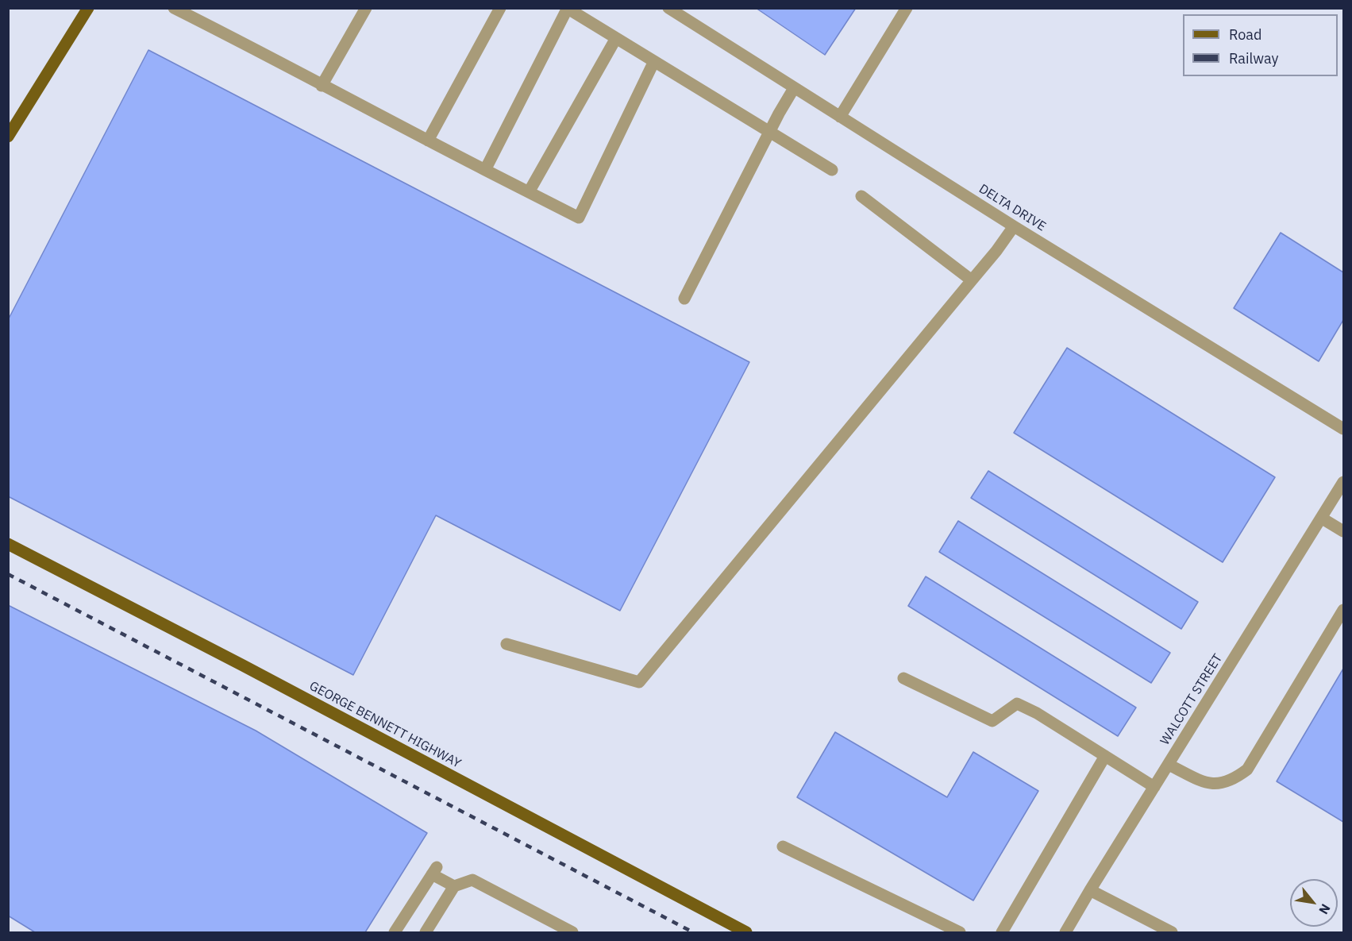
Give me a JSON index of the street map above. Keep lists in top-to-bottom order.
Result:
{
  "streets": {
    "main road": ["GEORGE BENNETT HIGHWAY"],
    "street": ["DELTA DRIVE", "WALCOTT STREET"]
  },
  "legend": ["Road", "Railway"],
  "north": "bottom right"
}
